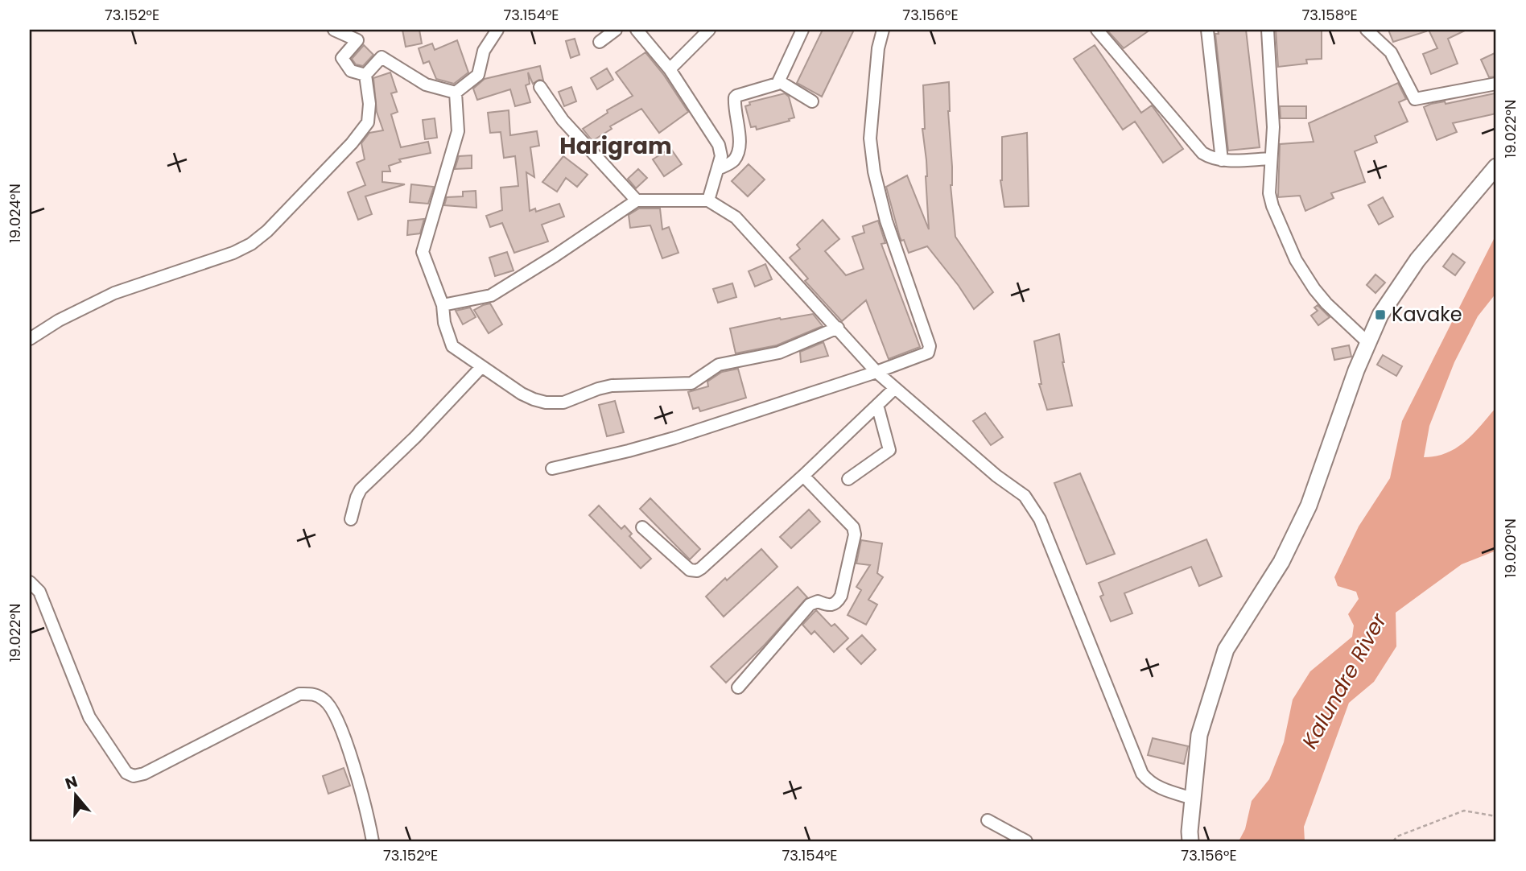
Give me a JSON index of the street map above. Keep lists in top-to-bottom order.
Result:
{
  "districts": ["Harigram"],
  "water": ["Kalundre River"],
  "places": {
    "transit": ["Kavake"]
  },
  "north": "top",
  "coordinates": [
    "73.152°E",
    "73.154°E",
    "73.156°E",
    "73.158°E",
    "19.022°N",
    "19.024°N",
    "19.020°N"
  ]
}
